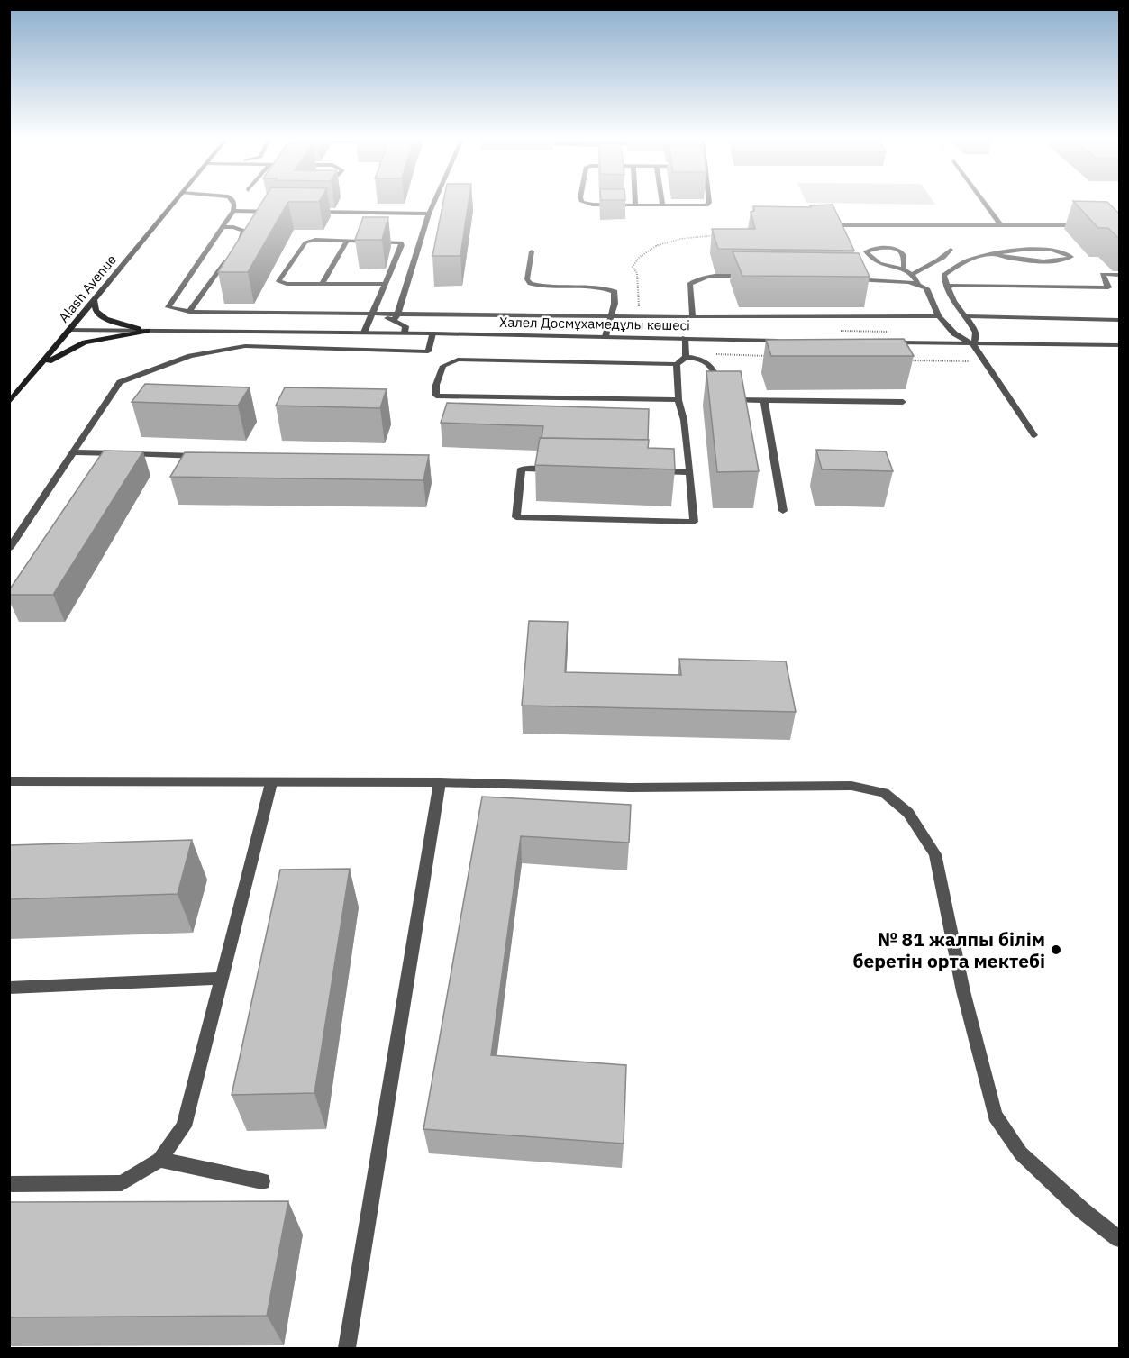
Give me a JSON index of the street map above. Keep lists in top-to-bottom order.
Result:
{
  "streets": {
    "main road": ["Alash Avenue"],
    "street": ["Халел Досмұхамедұлы көшесі"]
  },
  "crossings": [
    ["Alash Avenue", "Халел Досмұхамедұлы көшесі"]
  ],
  "places": ["№ 81 жалпы білім беретін орта мектебі"]
}
